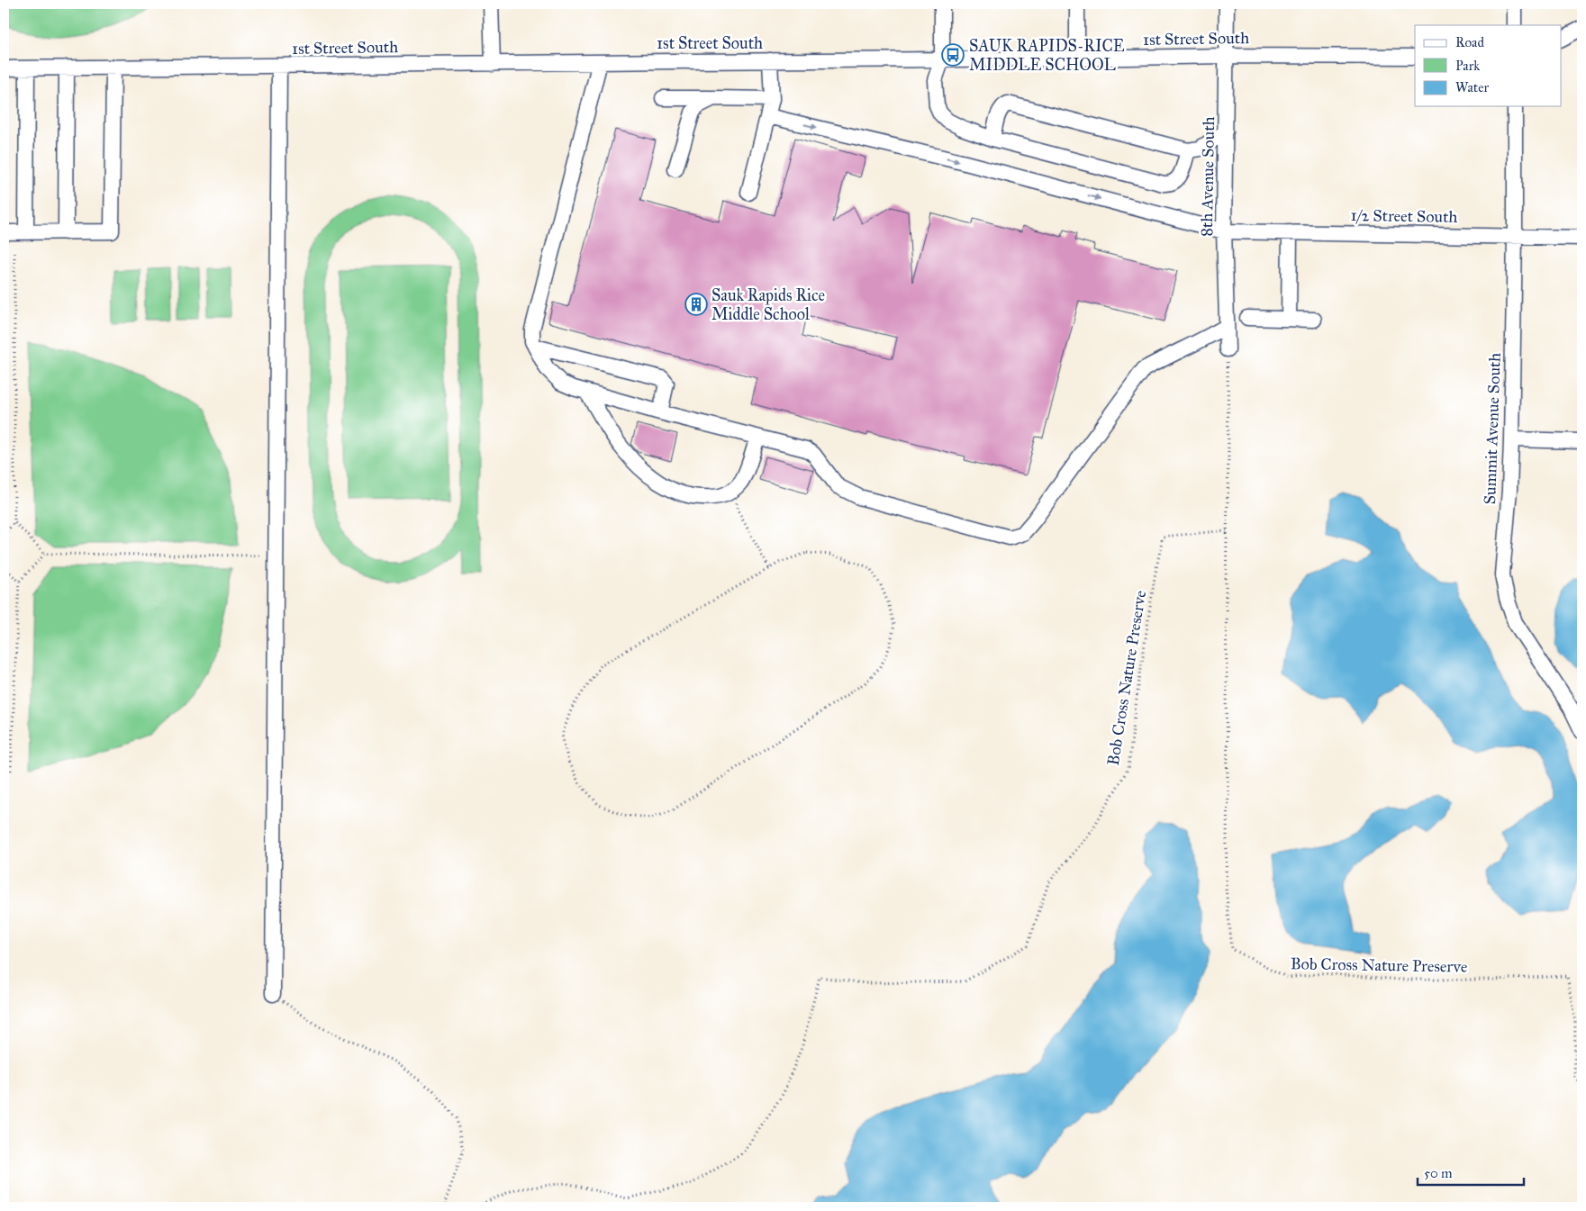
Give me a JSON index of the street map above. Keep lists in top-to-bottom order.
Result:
{
  "streets": {
    "street": [
      "1st Street South",
      "8th Avenue South",
      "1/2 Street South",
      "Summit Avenue South"
    ],
    "path": ["Bob Cross Nature Preserve"]
  },
  "crossings": [
    ["1st Street South", "8th Avenue South"],
    ["8th Avenue South", "1/2 Street South"],
    ["8th Avenue South", "Bob Cross Nature Preserve"],
    ["1/2 Street South", "Summit Avenue South"]
  ],
  "one_way": ["1/2 Street South"],
  "places": {
    "bus stop": ["SAUK RAPIDS-RICE MIDDLE SCHOOL"],
    "building": ["Sauk Rapids Rice Middle School"]
  },
  "legend": ["Road", "Park", "Water"],
  "scale_bar": "50 m"
}
